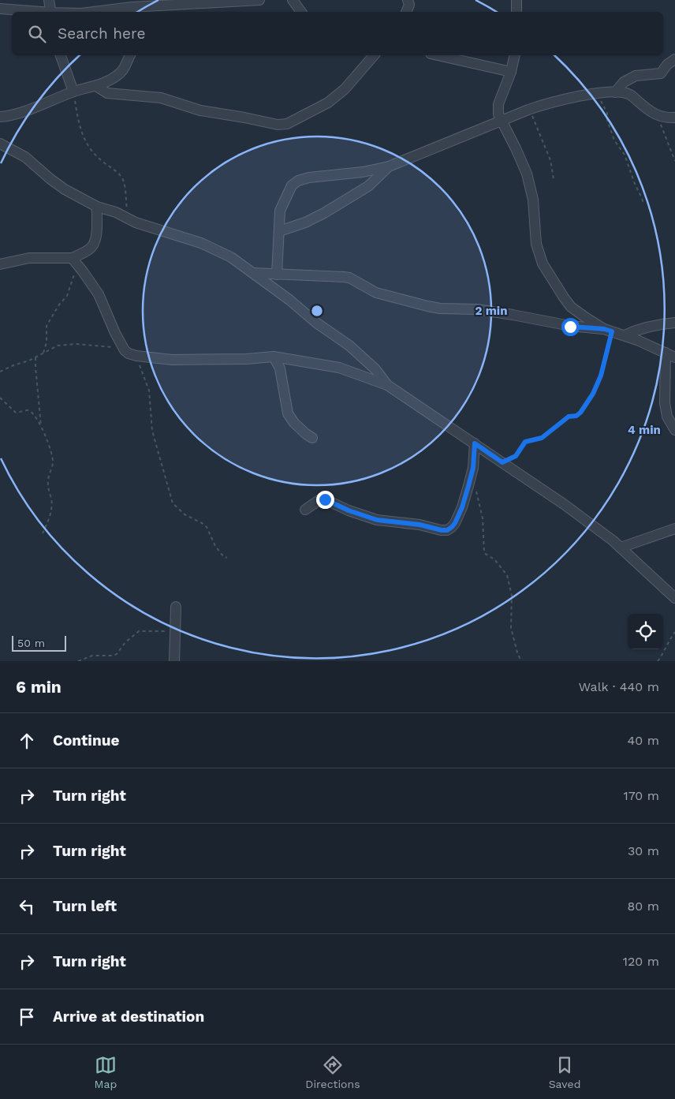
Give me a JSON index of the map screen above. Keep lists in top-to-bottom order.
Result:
{
  "scale_bar": "50 m",
  "page": {
    "search": "Search here",
    "scale": "50 m",
    "heading": ["6 min", "Walk · 440 m"],
    "list": [
      ["Continue", "40 m"],
      ["Turn right", "170 m"],
      ["Turn right", "30 m"],
      ["Turn left", "80 m"],
      ["Turn right", "120 m"],
      "Arrive at destination"
    ],
    "nav": ["Map", "Directions", "Saved"]
  },
  "rings": ["2 min", "4 min"]
}
